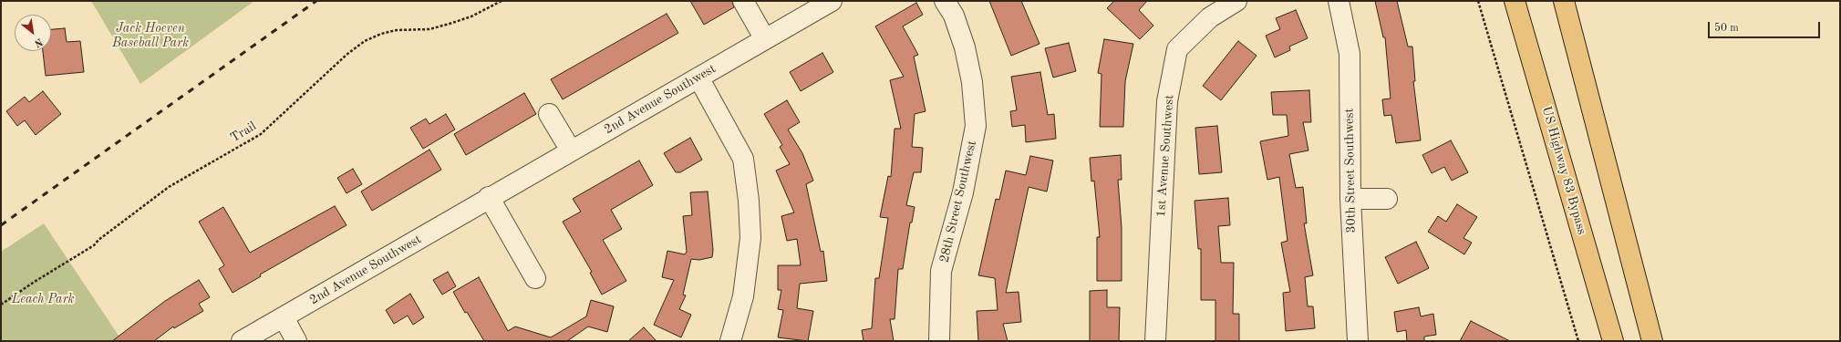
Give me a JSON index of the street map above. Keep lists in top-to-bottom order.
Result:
{
  "streets": {
    "highway": ["US Highway 83 Bypass"],
    "street": [
      "2nd Avenue Southwest",
      "1st Avenue Southwest",
      "30th Street Southwest",
      "28th Street Southwest"
    ],
    "path": ["Trail"]
  },
  "parks": ["Jack Hoeven Baseball Park", "Leach Park"],
  "scale_bar": "50 m",
  "north": "bottom right"
}
